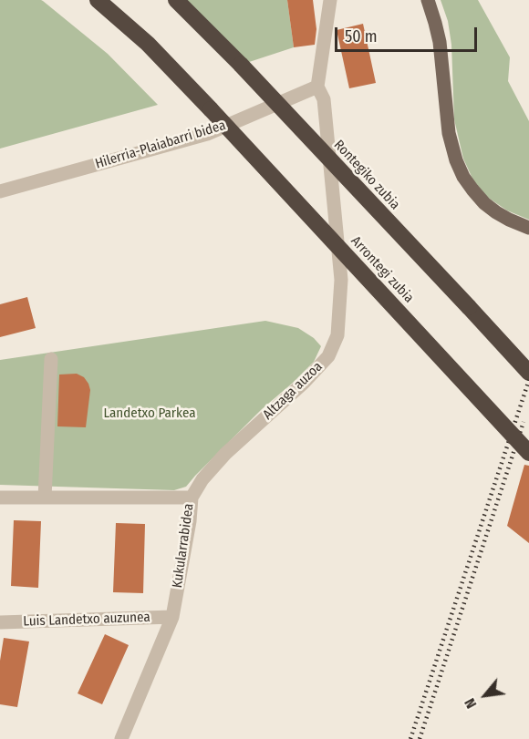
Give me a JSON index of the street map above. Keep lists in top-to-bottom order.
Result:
{
  "streets": {
    "highway": ["Rontegiko zubia", "Arrontegi zubia"],
    "street": [
      "Hilerria-Plaiabarri bidea",
      "Altzaga auzoa",
      "Kukularrabidea",
      "Luis Landetxo auzunea"
    ]
  },
  "crossings": [
    ["Hilerria-Plaiabarri bidea", "Altzaga auzoa"],
    ["Altzaga auzoa", "Kukularrabidea"],
    ["Kukularrabidea", "Luis Landetxo auzunea"]
  ],
  "parks": ["Landetxo Parkea"],
  "scale_bar": "50 m",
  "north": "bottom left"
}
